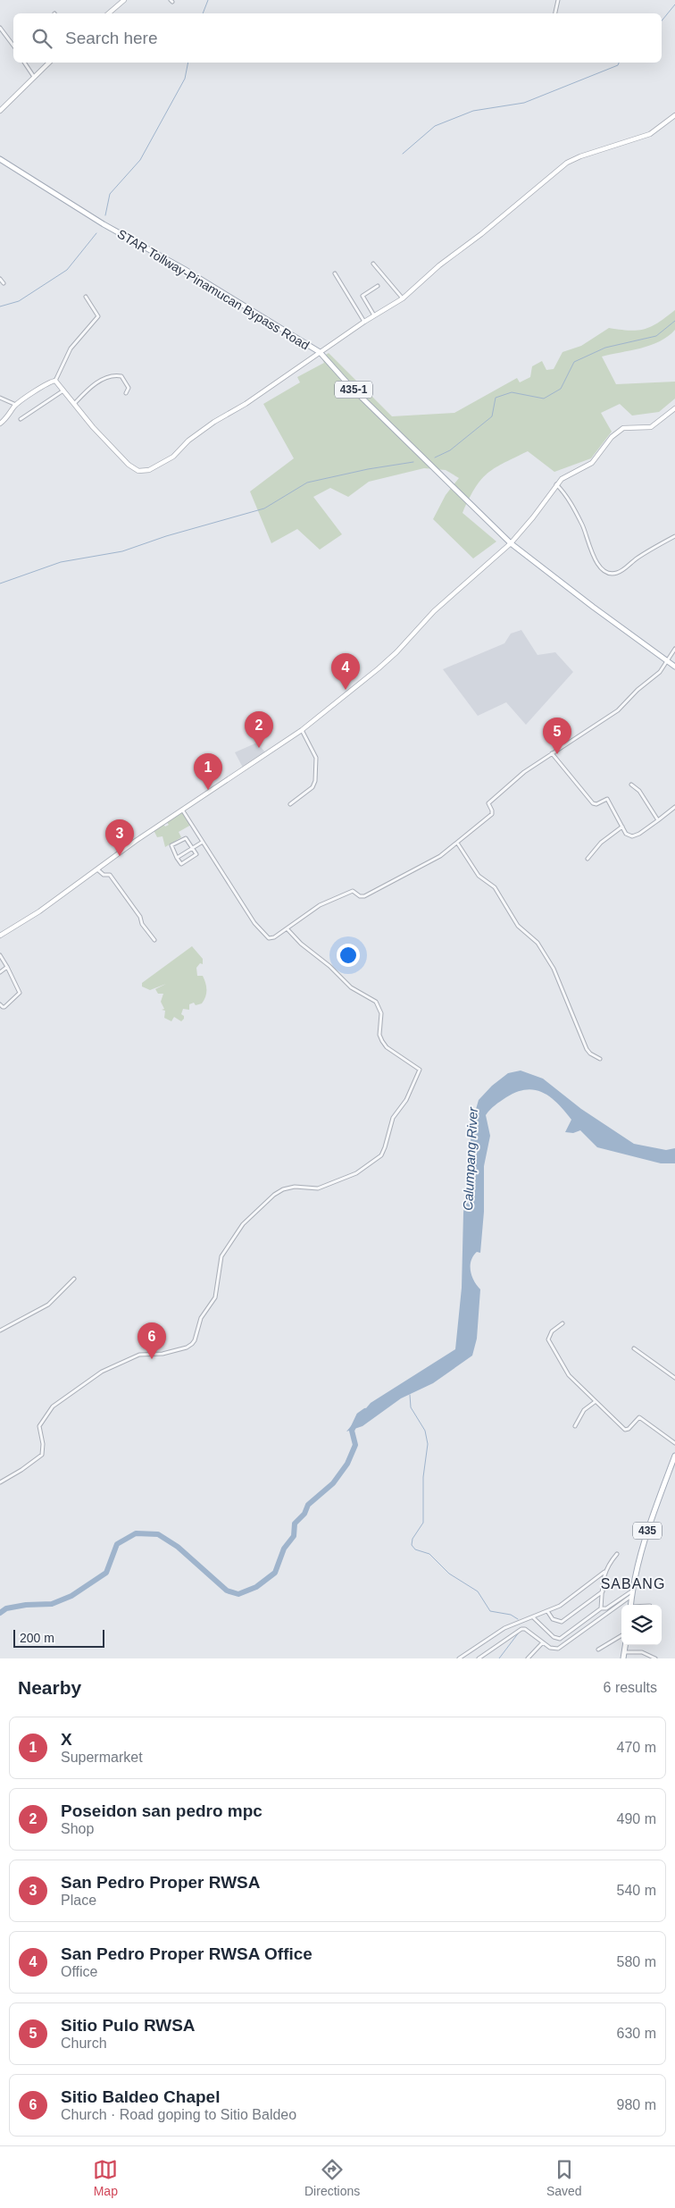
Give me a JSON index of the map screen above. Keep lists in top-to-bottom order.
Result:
{
  "streets": {
    "main road": ["STAR Tollway-Pinamucan Bypass Road", "435-1", "435"]
  },
  "districts": ["SABANG"],
  "water": ["Calumpang River"],
  "scale_bar": "200 m",
  "page": {
    "search": "Search here",
    "pins": [
      "4",
      "2",
      "5",
      "1",
      "3",
      "6"
    ],
    "scale": "200 m",
    "heading": ["Nearby", "6 results"],
    "list": [
      {
        "mark": "1",
        "name": "X",
        "note": "Supermarket",
        "value": "470 m"
      },
      {
        "mark": "2",
        "name": "Poseidon san pedro mpc",
        "note": "Shop",
        "value": "490 m"
      },
      {
        "mark": "3",
        "name": "San Pedro Proper RWSA",
        "note": "Place",
        "value": "540 m"
      },
      {
        "mark": "4",
        "name": "San Pedro Proper RWSA Office",
        "note": "Office",
        "value": "580 m"
      },
      {
        "mark": "5",
        "name": "Sitio Pulo RWSA",
        "note": "Church",
        "value": "630 m"
      },
      {
        "mark": "6",
        "name": "Sitio Baldeo Chapel",
        "note": "Church · Road goping to Sitio Baldeo",
        "value": "980 m"
      }
    ],
    "nav": ["Map", "Directions", "Saved"]
  }
}
